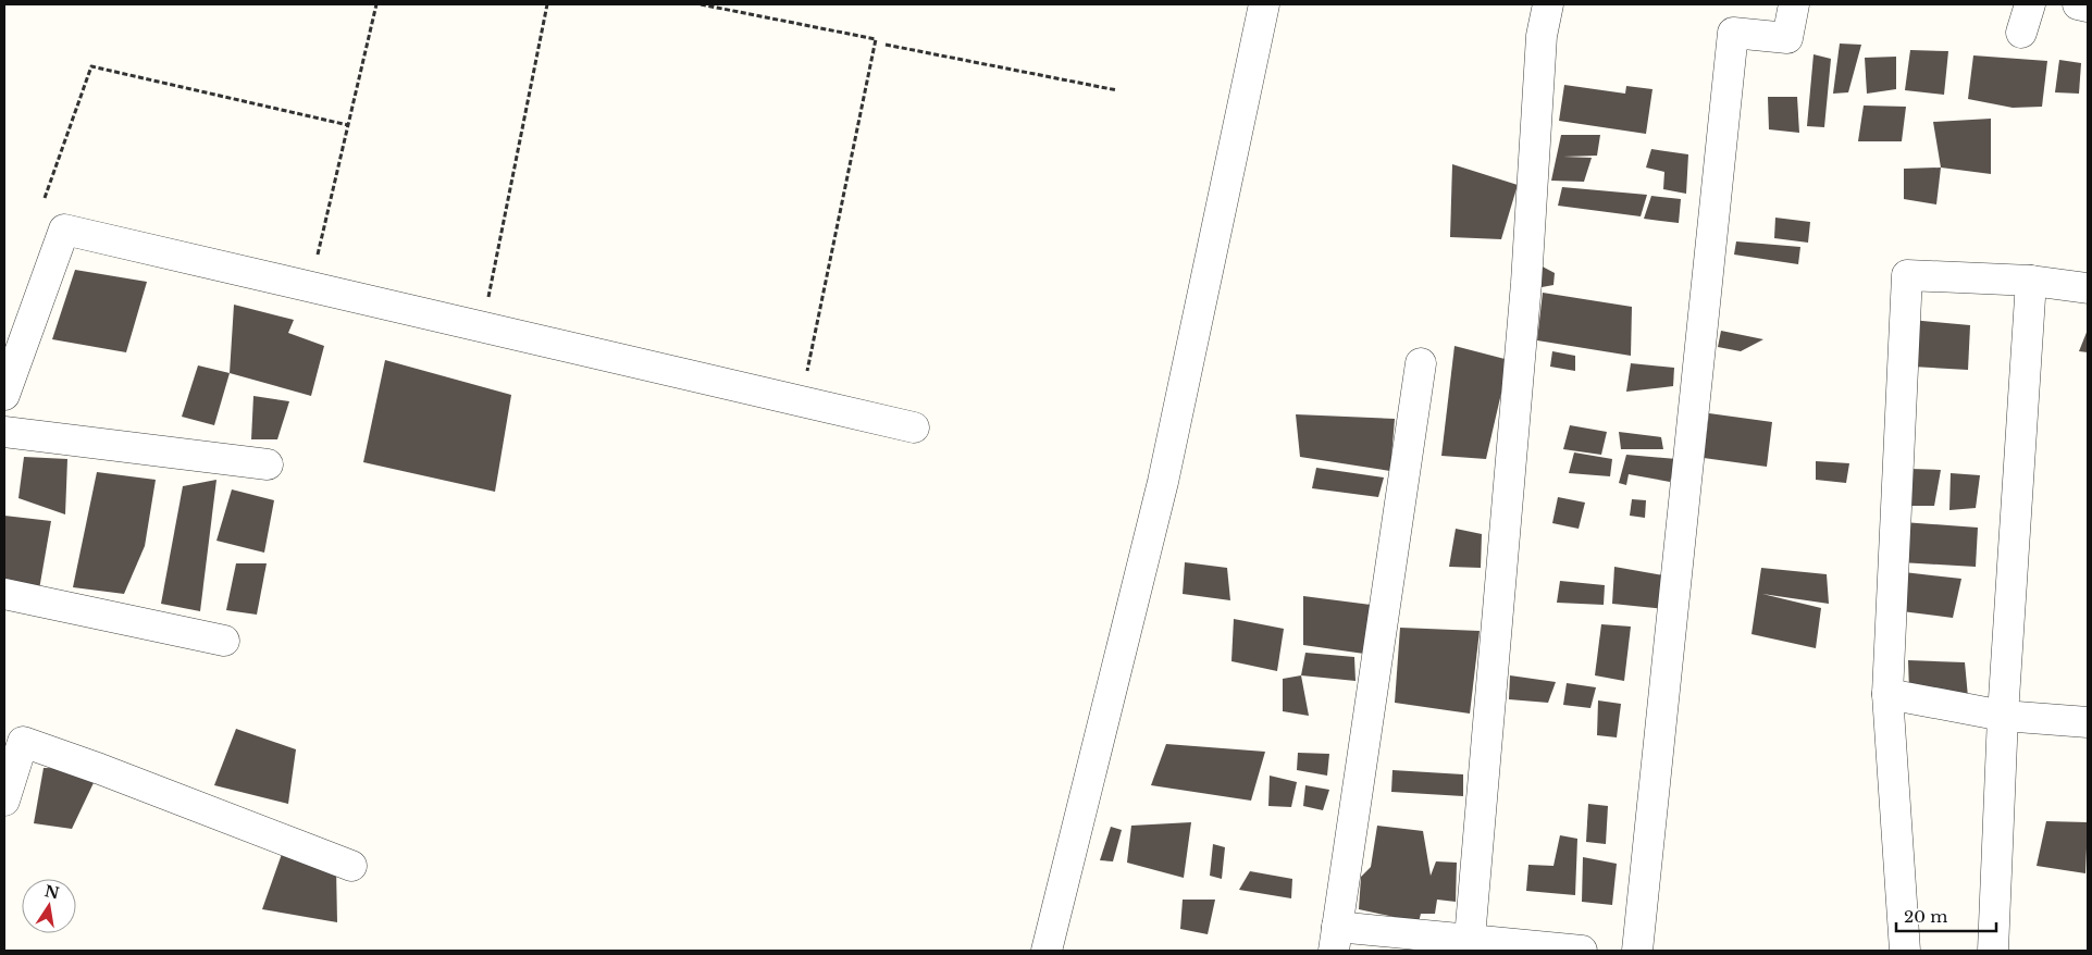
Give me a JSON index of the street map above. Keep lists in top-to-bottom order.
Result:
{
  "scale_bar": "20 m",
  "north": "top"
}
